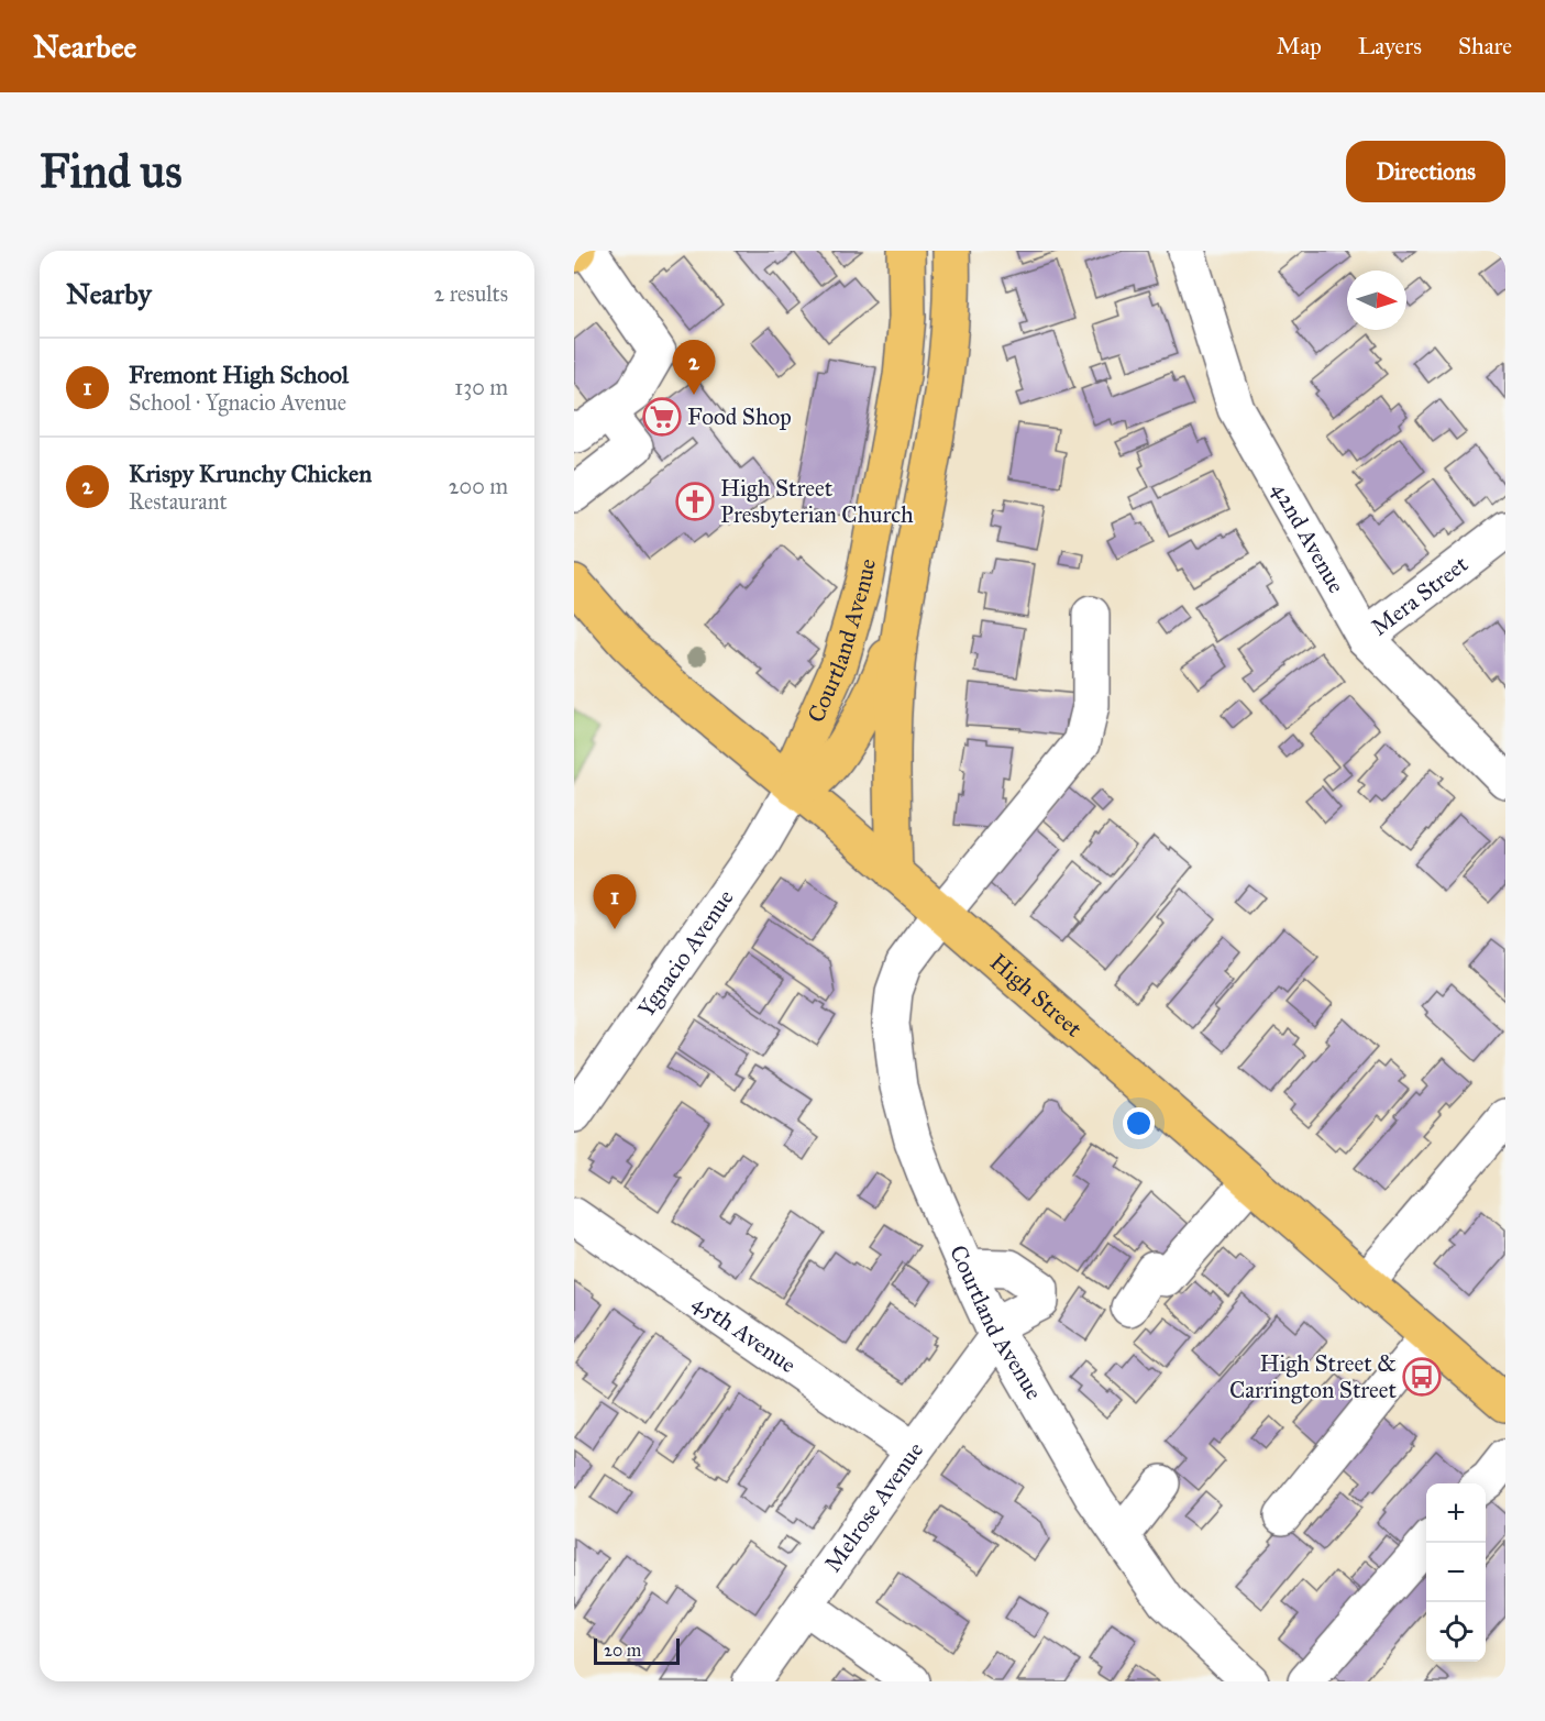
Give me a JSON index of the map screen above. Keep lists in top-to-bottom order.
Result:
{
  "streets": {
    "main road": ["Courtland Avenue", "High Street"],
    "street": [
      "42nd Avenue",
      "Mera Street",
      "Ygnacio Avenue",
      "45th Avenue",
      "Melrose Avenue"
    ]
  },
  "crossings": [
    ["42nd Avenue", "Mera Street"],
    ["Courtland Avenue", "Ygnacio Avenue"],
    ["Courtland Avenue", "High Street"],
    ["Courtland Avenue", "Melrose Avenue"],
    ["Ygnacio Avenue", "High Street"],
    ["45th Avenue", "Melrose Avenue"]
  ],
  "places": {
    "supermarket": ["Food Shop"],
    "church": ["High Street Presbyterian Church"],
    "bus stop": ["High Street & Carrington Street"]
  },
  "scale_bar": "20 m",
  "north": "right",
  "page": {
    "header": "Nearbee",
    "nav": ["Map", "Layers", "Share"],
    "buttons": "Directions",
    "title": "Find us",
    "heading": ["Nearby", "2 results"],
    "list": [
      {
        "mark": "1",
        "name": "Fremont High School",
        "note": "School · Ygnacio Avenue",
        "value": "130 m"
      },
      {
        "mark": "2",
        "name": "Krispy Krunchy Chicken",
        "note": "Restaurant",
        "value": "200 m"
      }
    ],
    "pins": ["2", "1"],
    "map_buttons": ["+", "−"],
    "scale": "20 m"
  }
}
